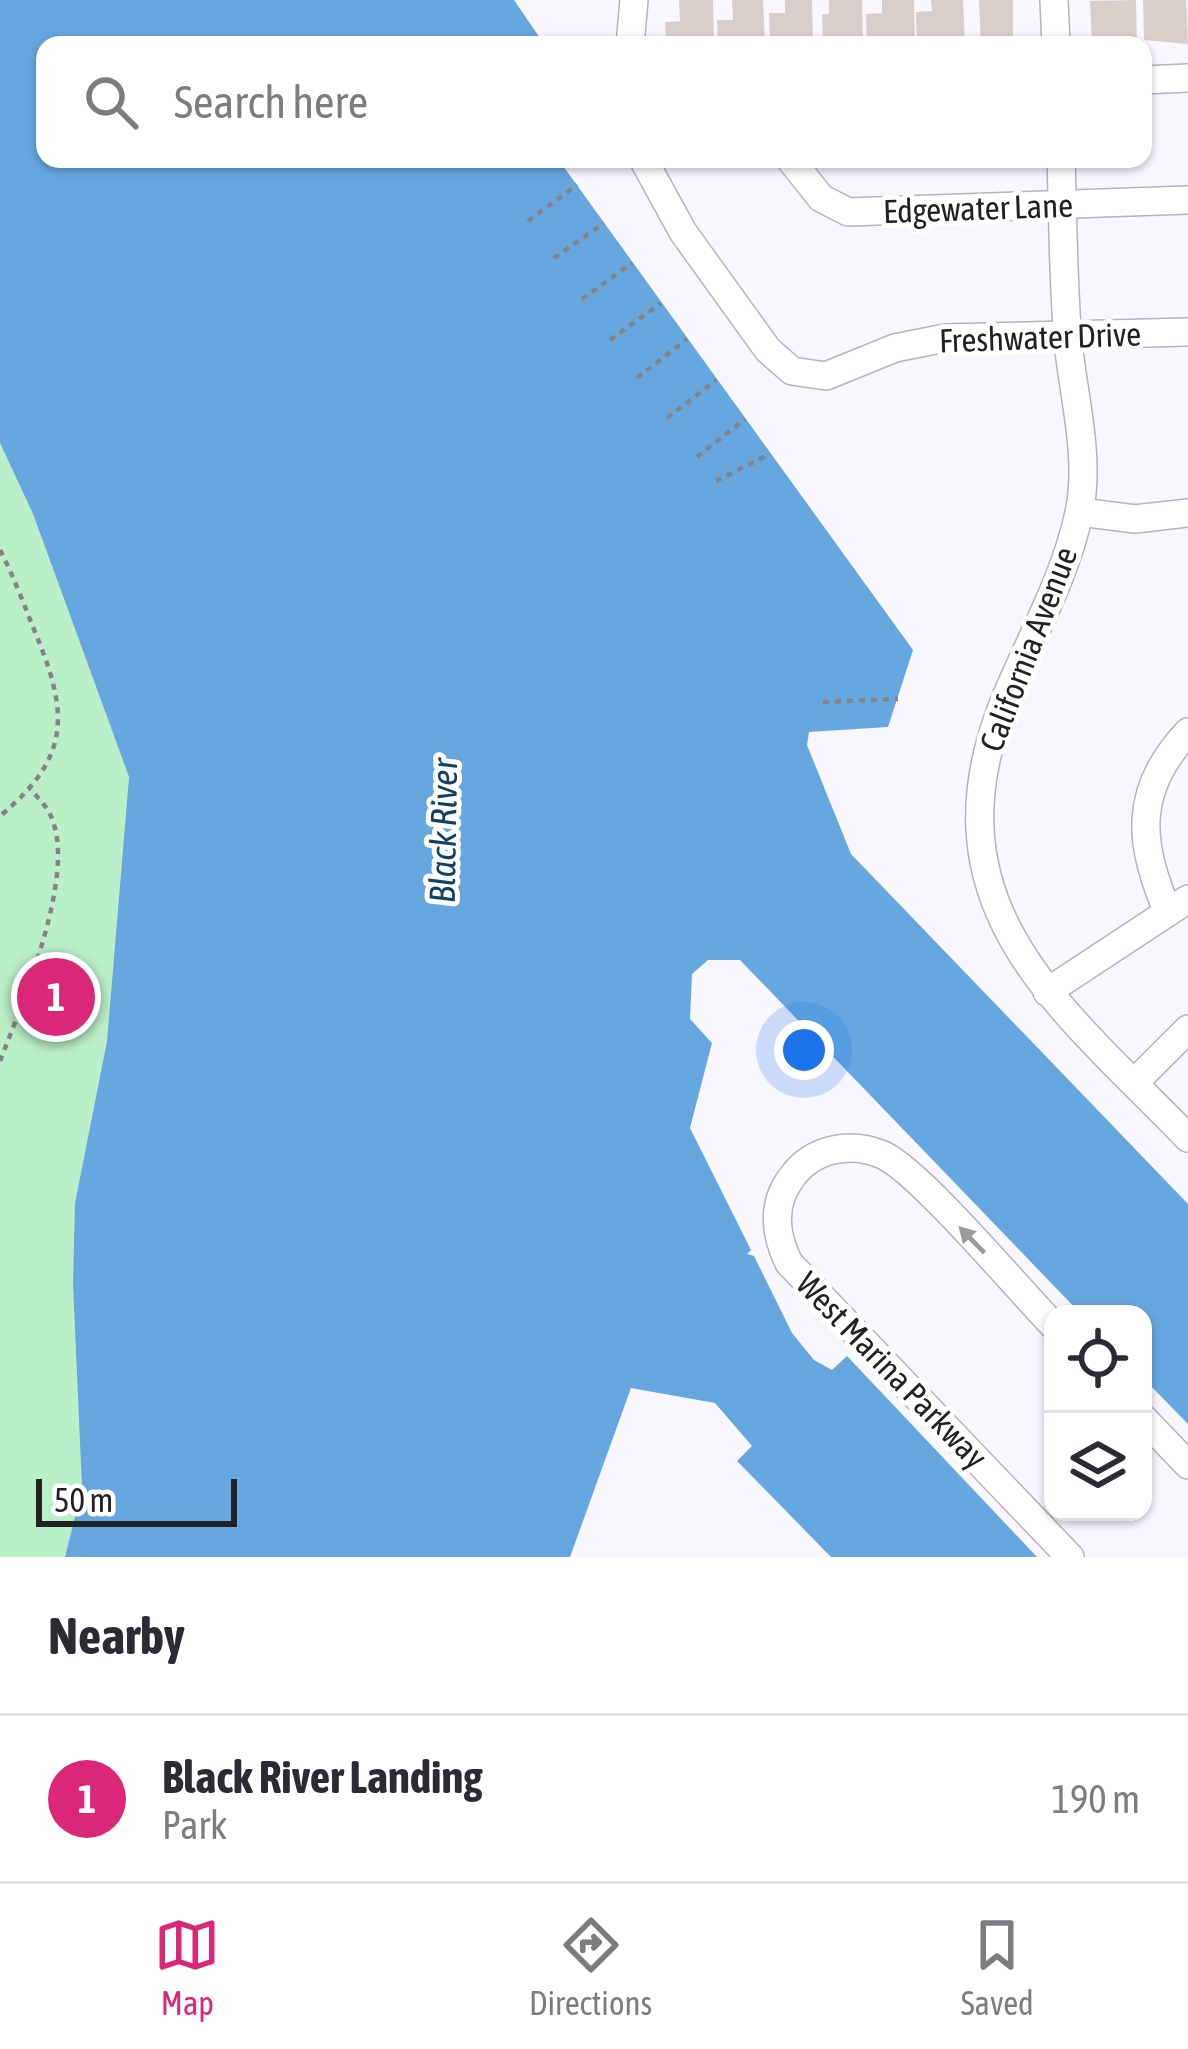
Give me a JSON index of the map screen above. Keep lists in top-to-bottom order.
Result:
{
  "streets": {
    "street": [
      "Edgewater Lane",
      "Freshwater Drive",
      "California Avenue",
      "West Marina Parkway"
    ]
  },
  "crossings": [
    ["Edgewater Lane", "California Avenue"],
    ["Freshwater Drive", "California Avenue"]
  ],
  "water": ["Black River"],
  "scale_bar": "50 m",
  "page": {
    "search": "Search here",
    "pins": "1",
    "scale": "50 m",
    "heading": "Nearby",
    "list": [
      {
        "mark": "1",
        "name": "Black River Landing",
        "note": "Park",
        "value": "190 m"
      }
    ],
    "nav": ["Map", "Directions", "Saved"]
  }
}
